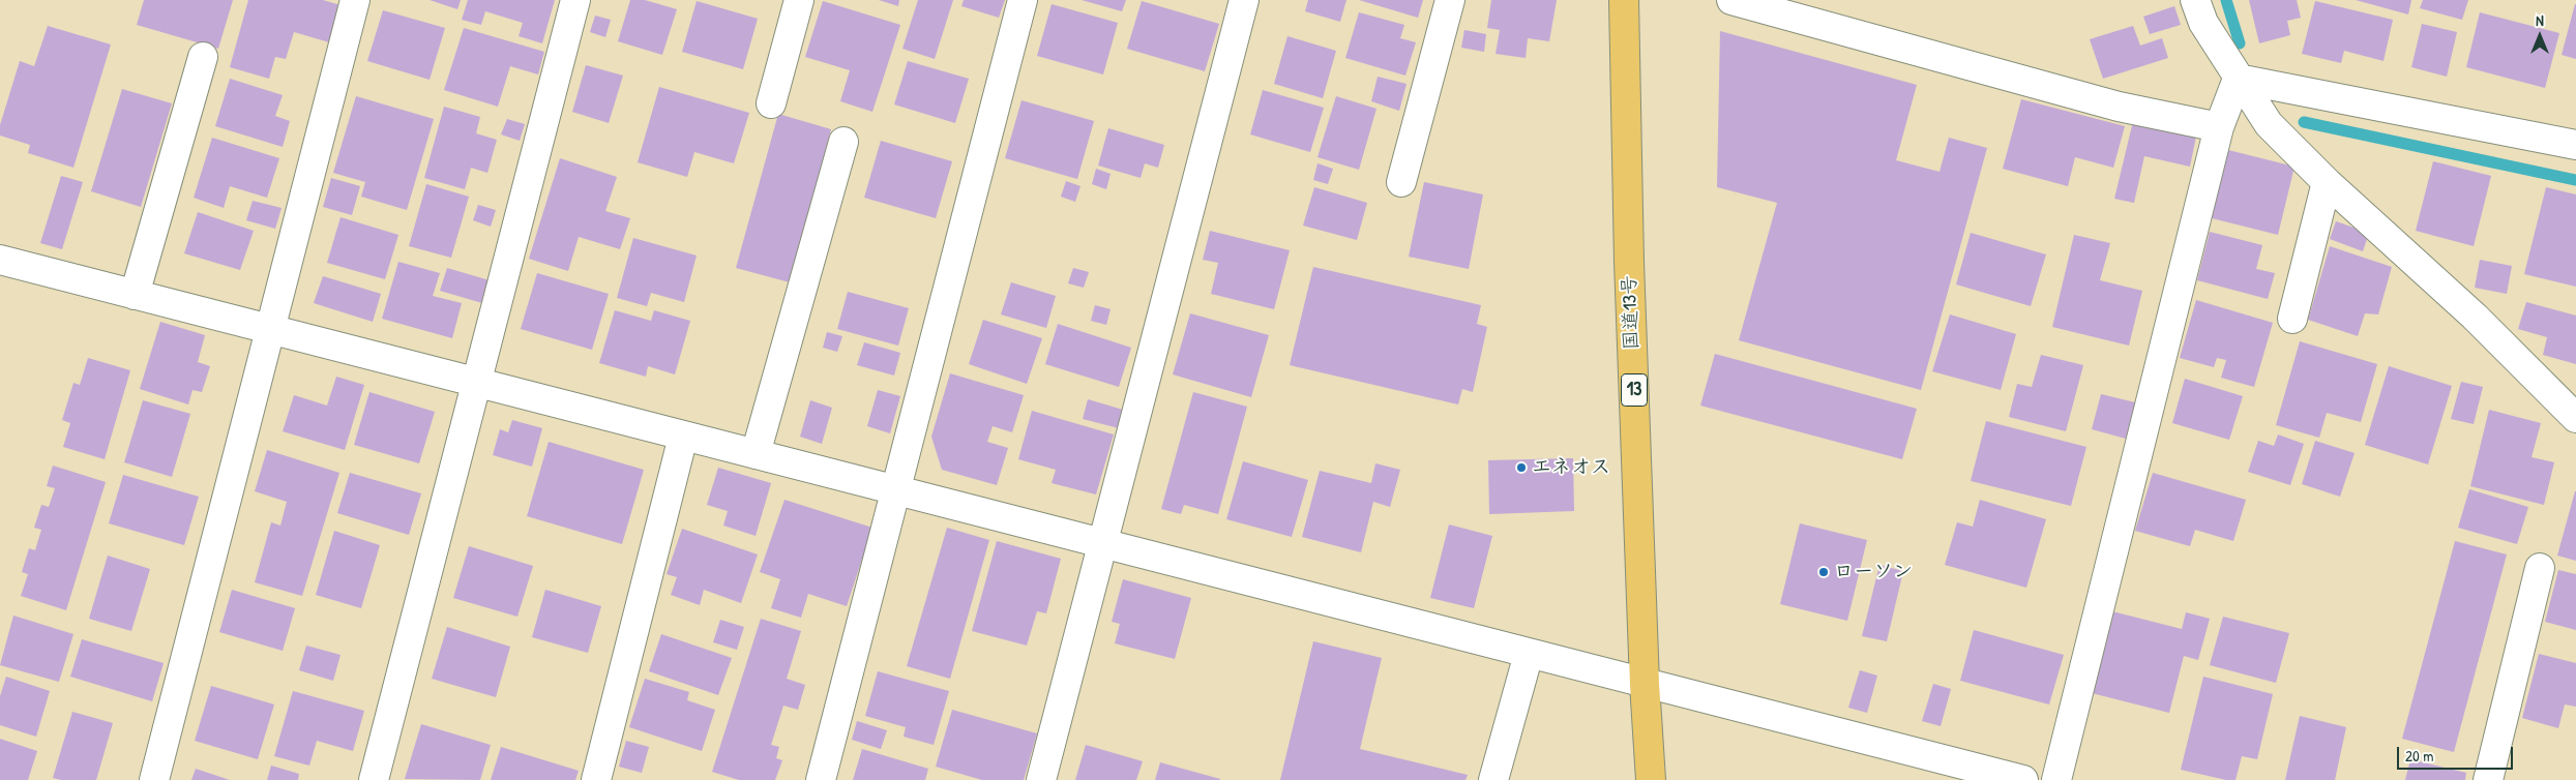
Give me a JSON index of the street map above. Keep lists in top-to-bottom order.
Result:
{
  "streets": {
    "highway": ["国道13号", "13"]
  },
  "places": ["エネオス", "ローソン"],
  "scale_bar": "20 m",
  "north": "top"
}
